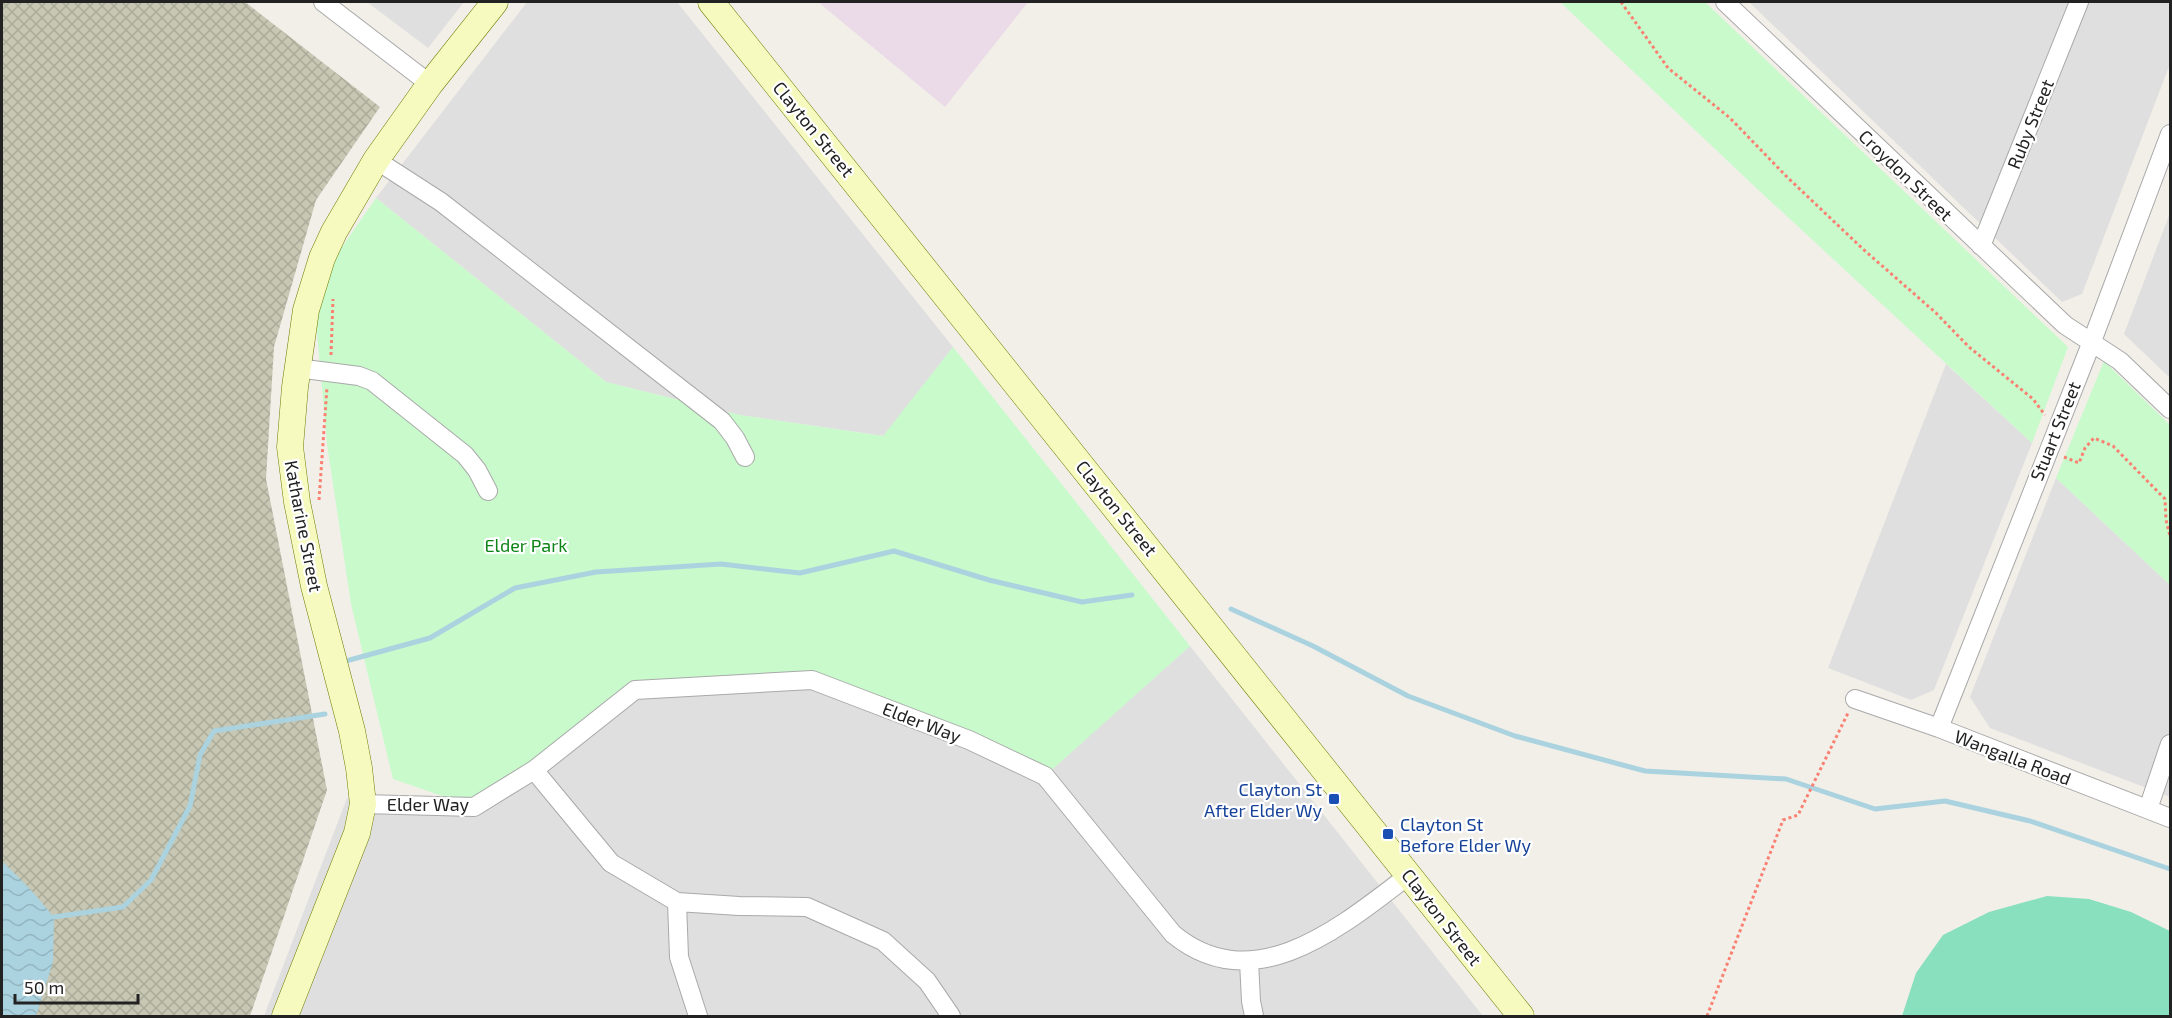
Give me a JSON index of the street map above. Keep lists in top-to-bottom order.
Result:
{
  "streets": {
    "main road": ["Clayton Street", "Katharine Street"],
    "street": [
      "Ruby Street",
      "Croydon Street",
      "Stuart Street",
      "Elder Way",
      "Wangalla Road"
    ]
  },
  "crossings": [
    ["Ruby Street", "Croydon Street"],
    ["Clayton Street", "Elder Way"],
    ["Croydon Street", "Stuart Street"],
    ["Stuart Street", "Wangalla Road"],
    ["Katharine Street", "Elder Way"]
  ],
  "parks": ["Elder Park"],
  "places": {
    "transit": ["Clayton St After Elder Wy", "Clayton St Before Elder Wy"]
  },
  "scale_bar": "50 m"
}
